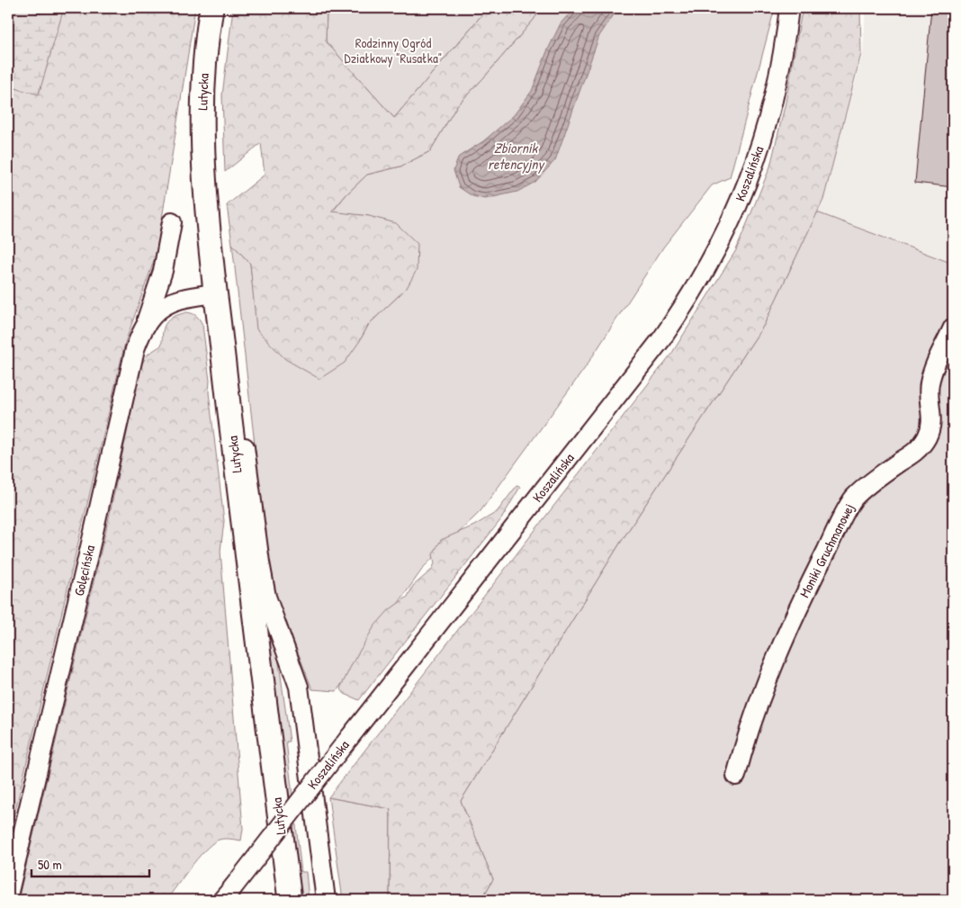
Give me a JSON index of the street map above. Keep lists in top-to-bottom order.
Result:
{
  "streets": {
    "main road": ["Lutycka"],
    "street": ["Koszalińska", "Moniki Gruchmanowej", "Golęcińska"]
  },
  "crossings": [
    ["Lutycka", "Golęcińska"]
  ],
  "water": ["Zbiornik retencyjny"],
  "parks": ["Rodzinny Ogród Działkowy \"Rusałka\""],
  "scale_bar": "50 m"
}
